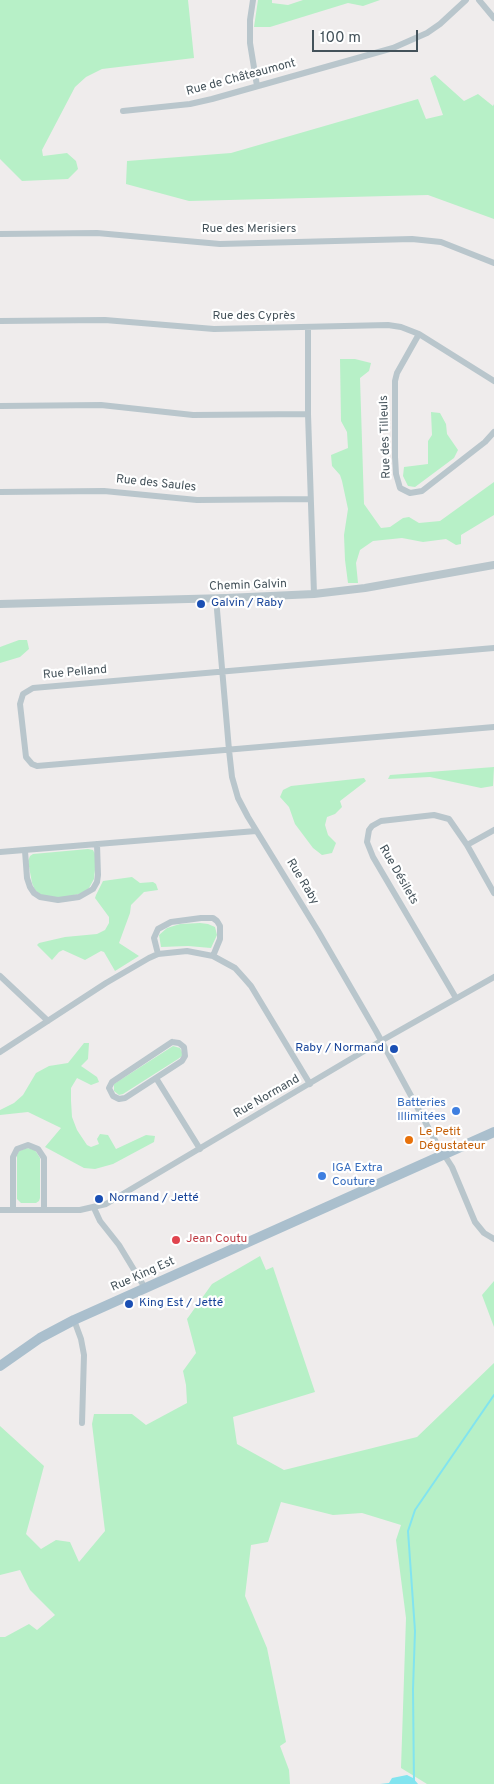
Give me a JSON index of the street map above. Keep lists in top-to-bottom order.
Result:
{
  "streets": {
    "main road": ["Rue King Est"],
    "street": [
      "Rue de Châteaumont",
      "Rue des Merisiers",
      "Rue des Cyprès",
      "Rue des Tilleuls",
      "Rue des Saules",
      "Chemin Galvin",
      "Rue Pelland",
      "Rue Désilets",
      "Rue Raby",
      "Rue Normand"
    ]
  },
  "crossings": [
    ["Rue des Cyprès", "Rue des Tilleuls"],
    ["Chemin Galvin", "Rue Raby"],
    ["Rue Pelland", "Rue Raby"],
    ["Rue Désilets", "Rue Normand"],
    ["Rue Raby", "Rue Normand"],
    ["Rue Raby", "Rue King Est"]
  ],
  "places": [
    "Galvin / Raby",
    "Raby / Normand",
    "Batteries Illimitées",
    "Le Petit Dégustateur",
    "IGA Extra Couture",
    "Normand / Jetté",
    "Jean Coutu",
    "King Est / Jetté"
  ],
  "scale_bar": "100 m"
}
